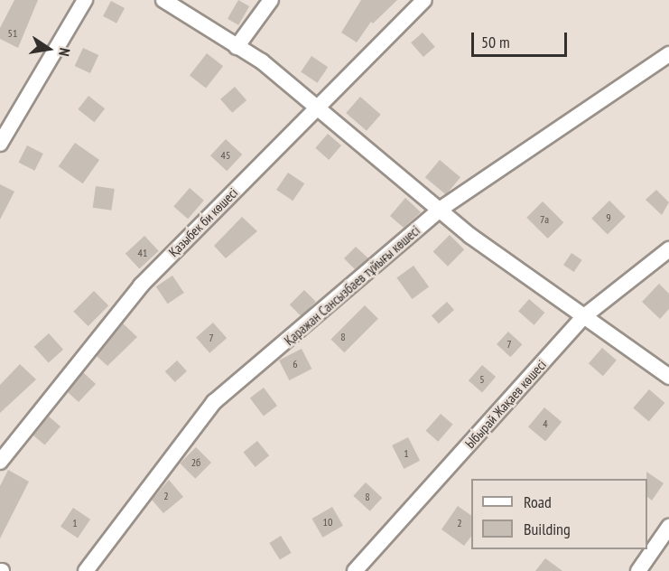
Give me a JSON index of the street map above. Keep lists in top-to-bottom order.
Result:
{
  "streets": {
    "street": ["Қазыбек би көшесі", "Қаражан Сансызбаев тұйығы көшесі", "Ыбырай Жақаев көшесі"]
  },
  "house_numbers": [
    "51",
    "45",
    "9",
    "7а",
    "41",
    "8",
    "7",
    "7",
    "6",
    "5",
    "4",
    "1",
    "2б",
    "2",
    "8",
    "10",
    "1",
    "2"
  ],
  "legend": ["Road", "Building"],
  "scale_bar": "50 m",
  "north": "right"
}
